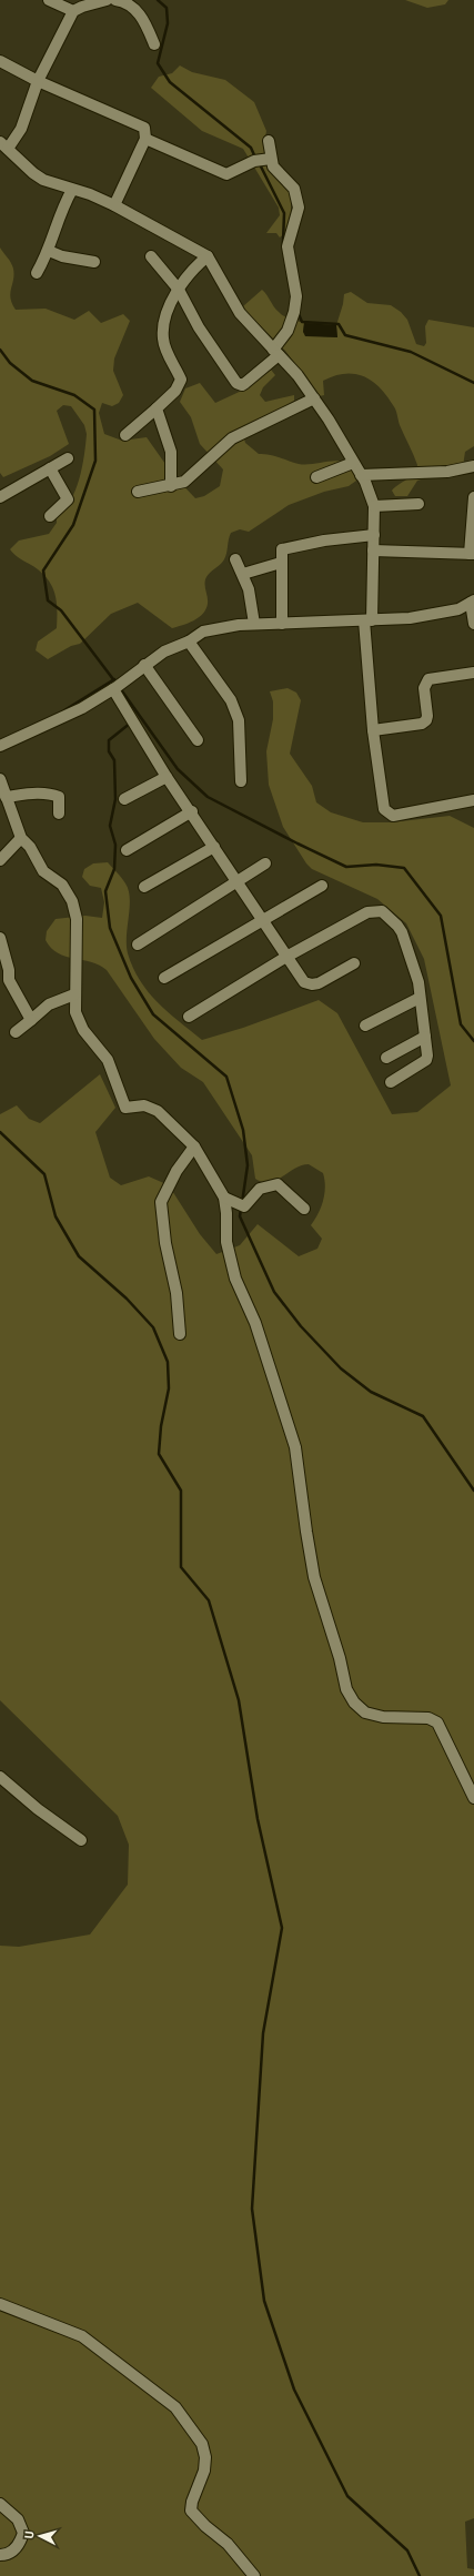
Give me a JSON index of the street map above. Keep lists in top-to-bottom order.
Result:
{
  "north": "left"
}
